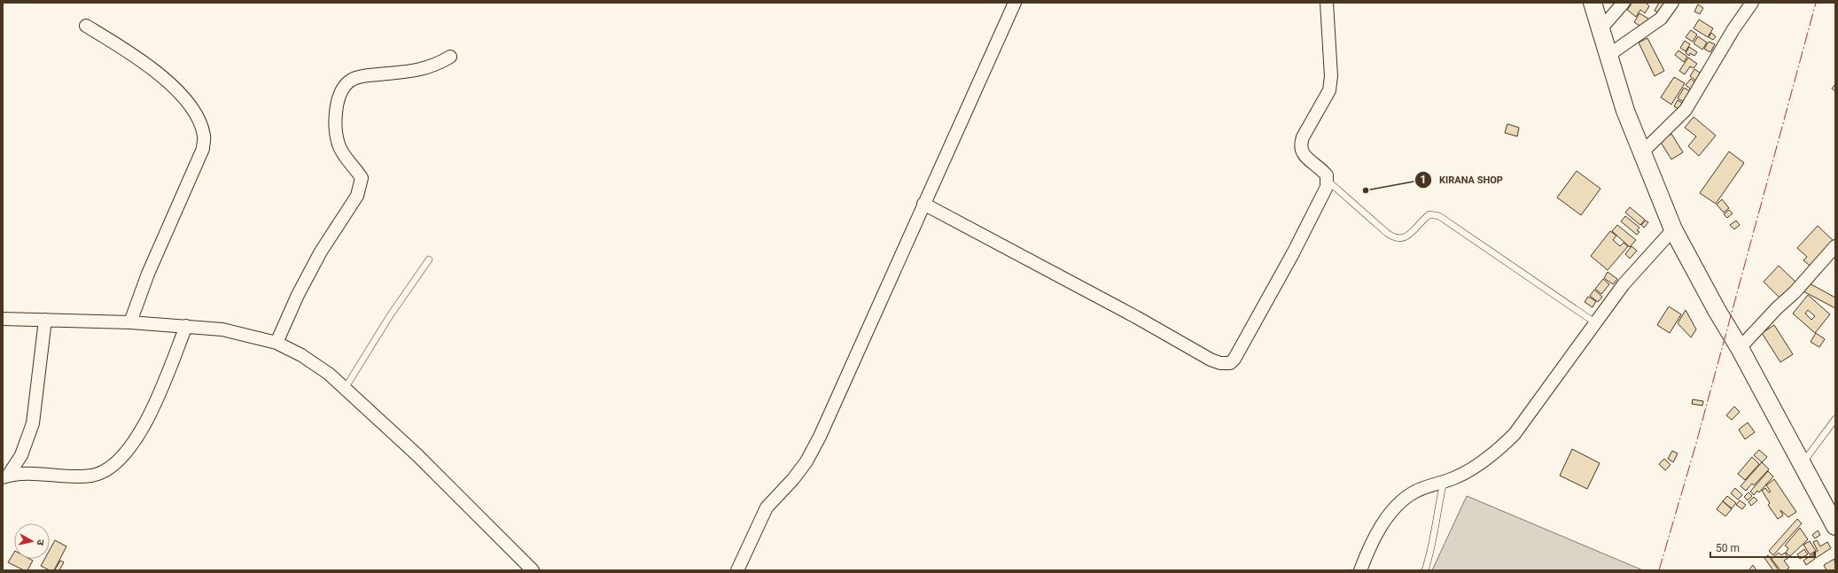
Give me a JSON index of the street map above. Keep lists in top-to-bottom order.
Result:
{
  "places": ["KIRANA SHOP"],
  "scale_bar": "50 m",
  "north": "right"
}
